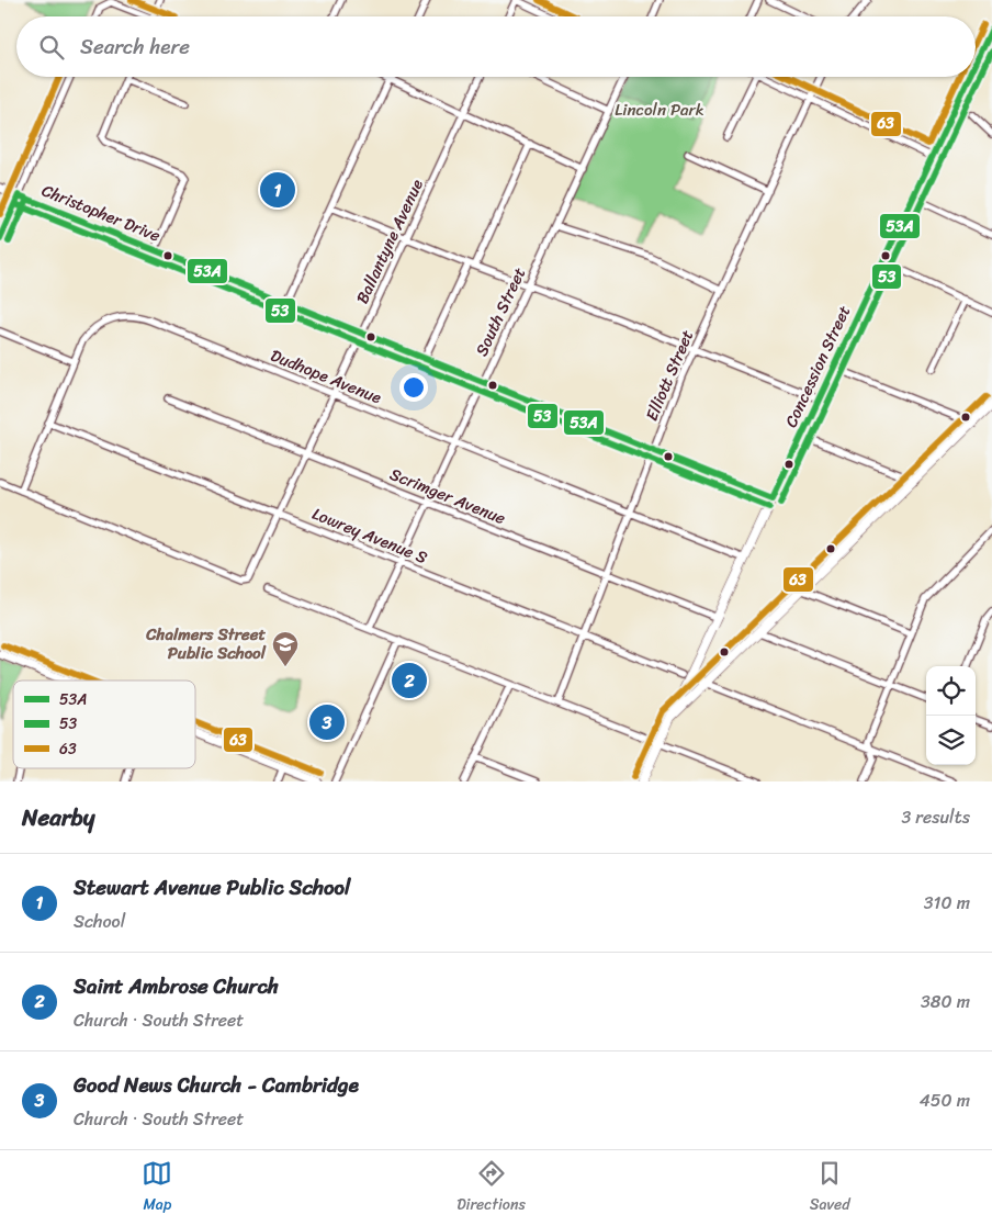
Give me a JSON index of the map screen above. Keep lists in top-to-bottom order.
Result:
{
  "streets": {
    "main road": ["Concession Street"],
    "street": [
      "Christopher Drive",
      "Ballantyne Avenue",
      "South Street",
      "Elliott Street",
      "Dudhope Avenue",
      "Scrimger Avenue",
      "Lowrey Avenue S"
    ]
  },
  "crossings": [
    ["Christopher Drive", "Ballantyne Avenue"],
    ["Christopher Drive", "South Street"],
    ["Christopher Drive", "Concession Street"],
    ["Christopher Drive", "Elliott Street"],
    ["Ballantyne Avenue", "Dudhope Avenue"],
    ["Ballantyne Avenue", "Scrimger Avenue"],
    ["Ballantyne Avenue", "Lowrey Avenue S"],
    ["South Street", "Dudhope Avenue"],
    ["South Street", "Scrimger Avenue"],
    ["South Street", "Lowrey Avenue S"],
    ["Concession Street", "Dudhope Avenue"],
    ["Concession Street", "Scrimger Avenue"],
    ["Elliott Street", "Dudhope Avenue"],
    ["Elliott Street", "Scrimger Avenue"],
    ["Elliott Street", "Lowrey Avenue S"],
    ["Dudhope Avenue", "Lowrey Avenue S"]
  ],
  "parks": ["Lincoln Park"],
  "places": {
    "school or university": ["Chalmers Street Public School"]
  },
  "lines": ["transit line 63", "transit line 53A", "transit line 53"],
  "legend": ["53A", "53", "63"],
  "page": {
    "search": "Search here",
    "pins": ["1", "2", "3"],
    "heading": ["Nearby", "3 results"],
    "list": [
      {
        "mark": "1",
        "name": "Stewart Avenue Public School",
        "note": "School",
        "value": "310 m"
      },
      {
        "mark": "2",
        "name": "Saint Ambrose Church",
        "note": "Church · South Street",
        "value": "380 m"
      },
      {
        "mark": "3",
        "name": "Good News Church - Cambridge",
        "note": "Church · South Street",
        "value": "450 m"
      }
    ],
    "nav": ["Map", "Directions", "Saved"]
  }
}
